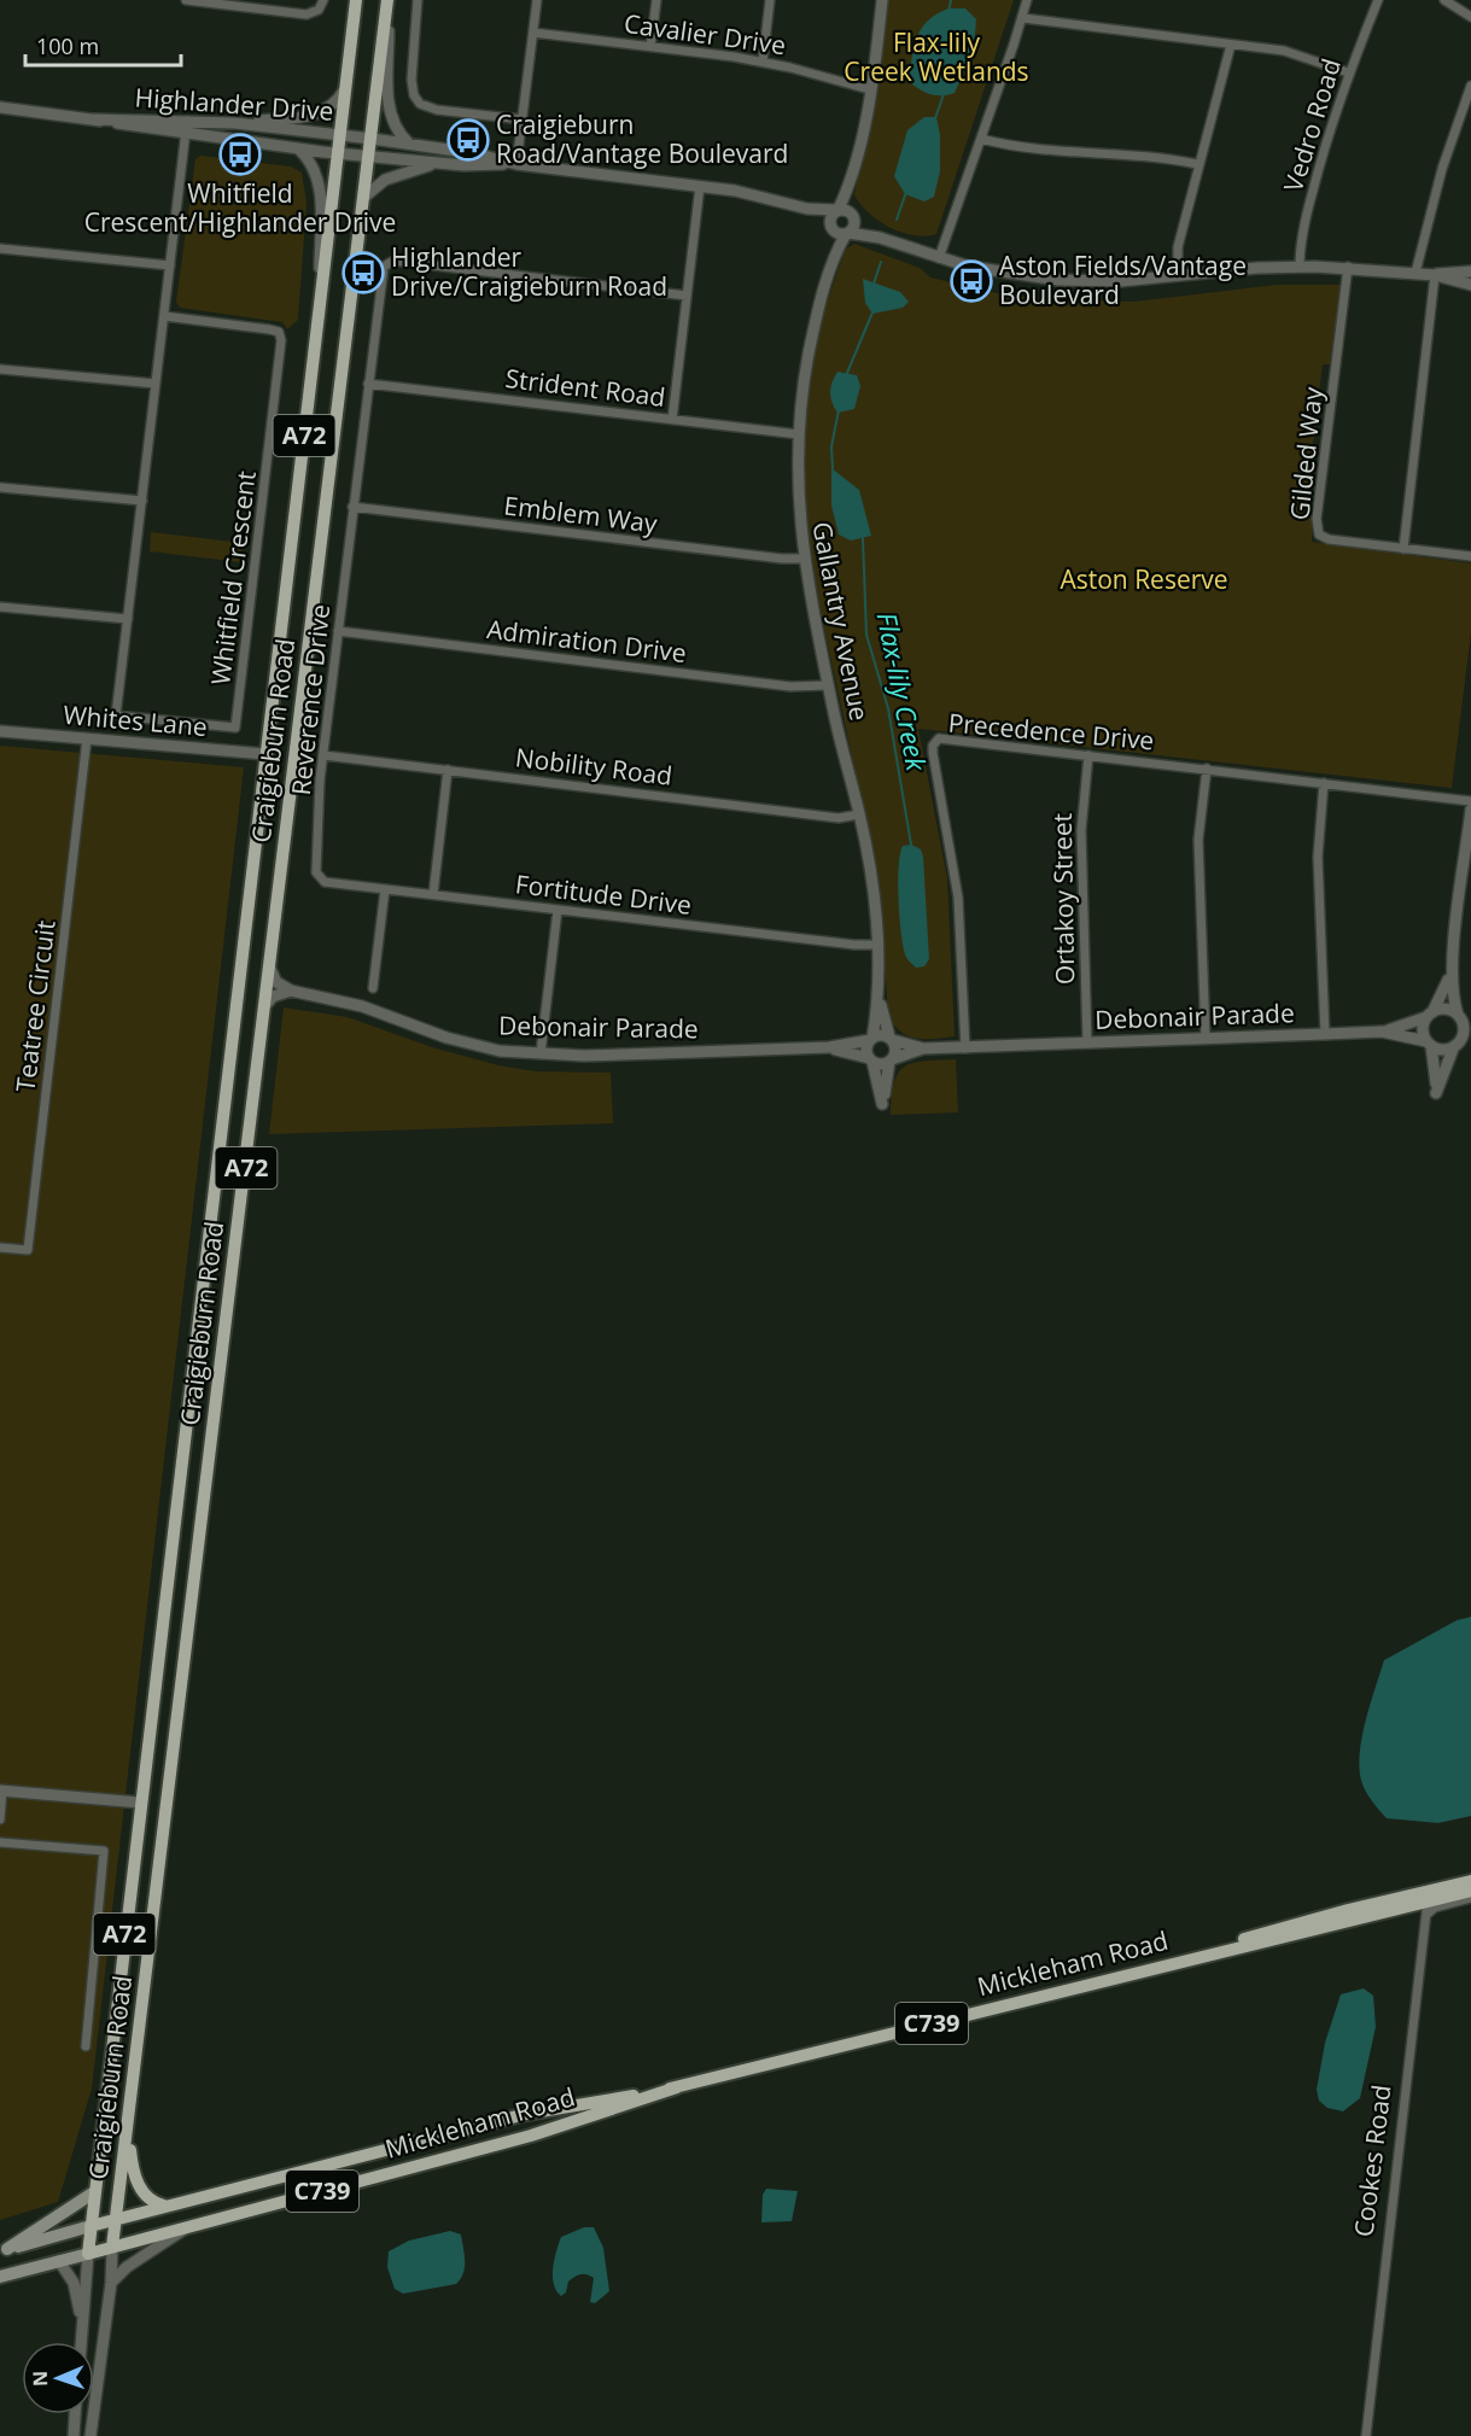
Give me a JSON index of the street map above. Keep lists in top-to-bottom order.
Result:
{
  "streets": {
    "main road": [
      "A72",
      "Craigieburn Road",
      "Mickleham Road",
      "C739"
    ],
    "street": [
      "Cavalier Drive",
      "Highlander Drive",
      "Vedro Road",
      "Strident Road",
      "Gilded Way",
      "Emblem Way",
      "Whitfield Crescent",
      "Gallantry Avenue",
      "Admiration Drive",
      "Reverence Drive",
      "Whites Lane",
      "Precedence Drive",
      "Nobility Road",
      "Fortitude Drive",
      "Ortakoy Street",
      "Teatree Circuit",
      "Debonair Parade",
      "Cookes Road"
    ]
  },
  "crossings": [
    ["Highlander Drive", "Whitfield Crescent"],
    ["Highlander Drive", "Craigieburn Road"],
    ["Strident Road", "Gallantry Avenue"],
    ["Strident Road", "Reverence Drive"],
    ["Emblem Way", "Gallantry Avenue"],
    ["Emblem Way", "Reverence Drive"],
    ["Gallantry Avenue", "Admiration Drive"],
    ["Gallantry Avenue", "Nobility Road"],
    ["Gallantry Avenue", "Fortitude Drive"],
    ["Gallantry Avenue", "Debonair Parade"],
    ["Admiration Drive", "Reverence Drive"],
    ["Reverence Drive", "Nobility Road"],
    ["Reverence Drive", "Fortitude Drive"],
    ["Whites Lane", "Craigieburn Road"],
    ["Whites Lane", "Teatree Circuit"],
    ["Precedence Drive", "Ortakoy Street"],
    ["Precedence Drive", "Debonair Parade"],
    ["Craigieburn Road", "Mickleham Road"],
    ["Ortakoy Street", "Debonair Parade"],
    ["Mickleham Road", "Cookes Road"]
  ],
  "water": ["Flax-lily Creek"],
  "parks": ["Flax-lily Creek Wetlands", "Aston Reserve"],
  "places": {
    "bus stop": [
      "Craigieburn Road/Vantage Boulevard",
      "Whitfield Crescent/Highlander Drive",
      "Highlander Drive/Craigieburn Road",
      "Aston Fields/Vantage Boulevard"
    ]
  },
  "scale_bar": "100 m",
  "north": "left"
}
